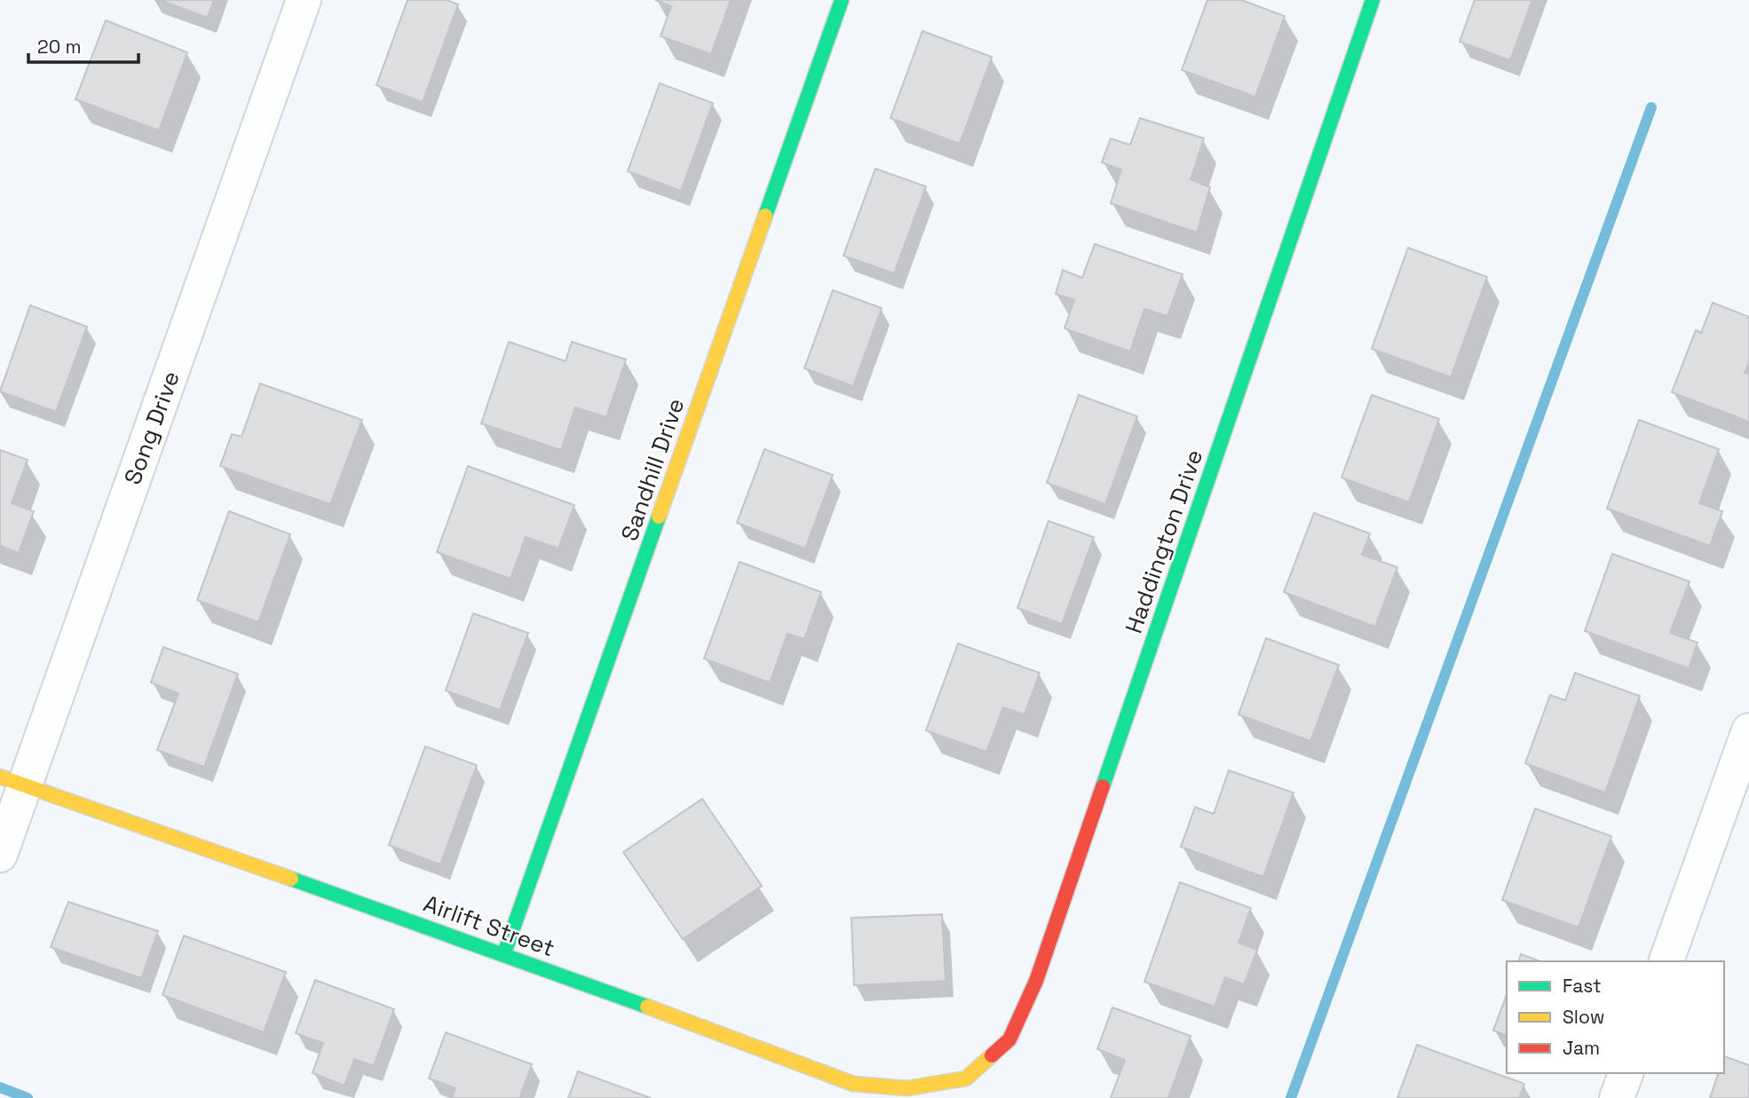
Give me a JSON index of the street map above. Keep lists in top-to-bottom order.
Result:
{
  "streets": {
    "street": [
      "Song Drive",
      "Sandhill Drive",
      "Haddington Drive",
      "Airlift Street"
    ]
  },
  "crossings": [
    ["Song Drive", "Airlift Street"],
    ["Sandhill Drive", "Airlift Street"],
    ["Haddington Drive", "Airlift Street"]
  ],
  "legend": ["Fast", "Slow", "Jam"],
  "scale_bar": "20 m"
}
